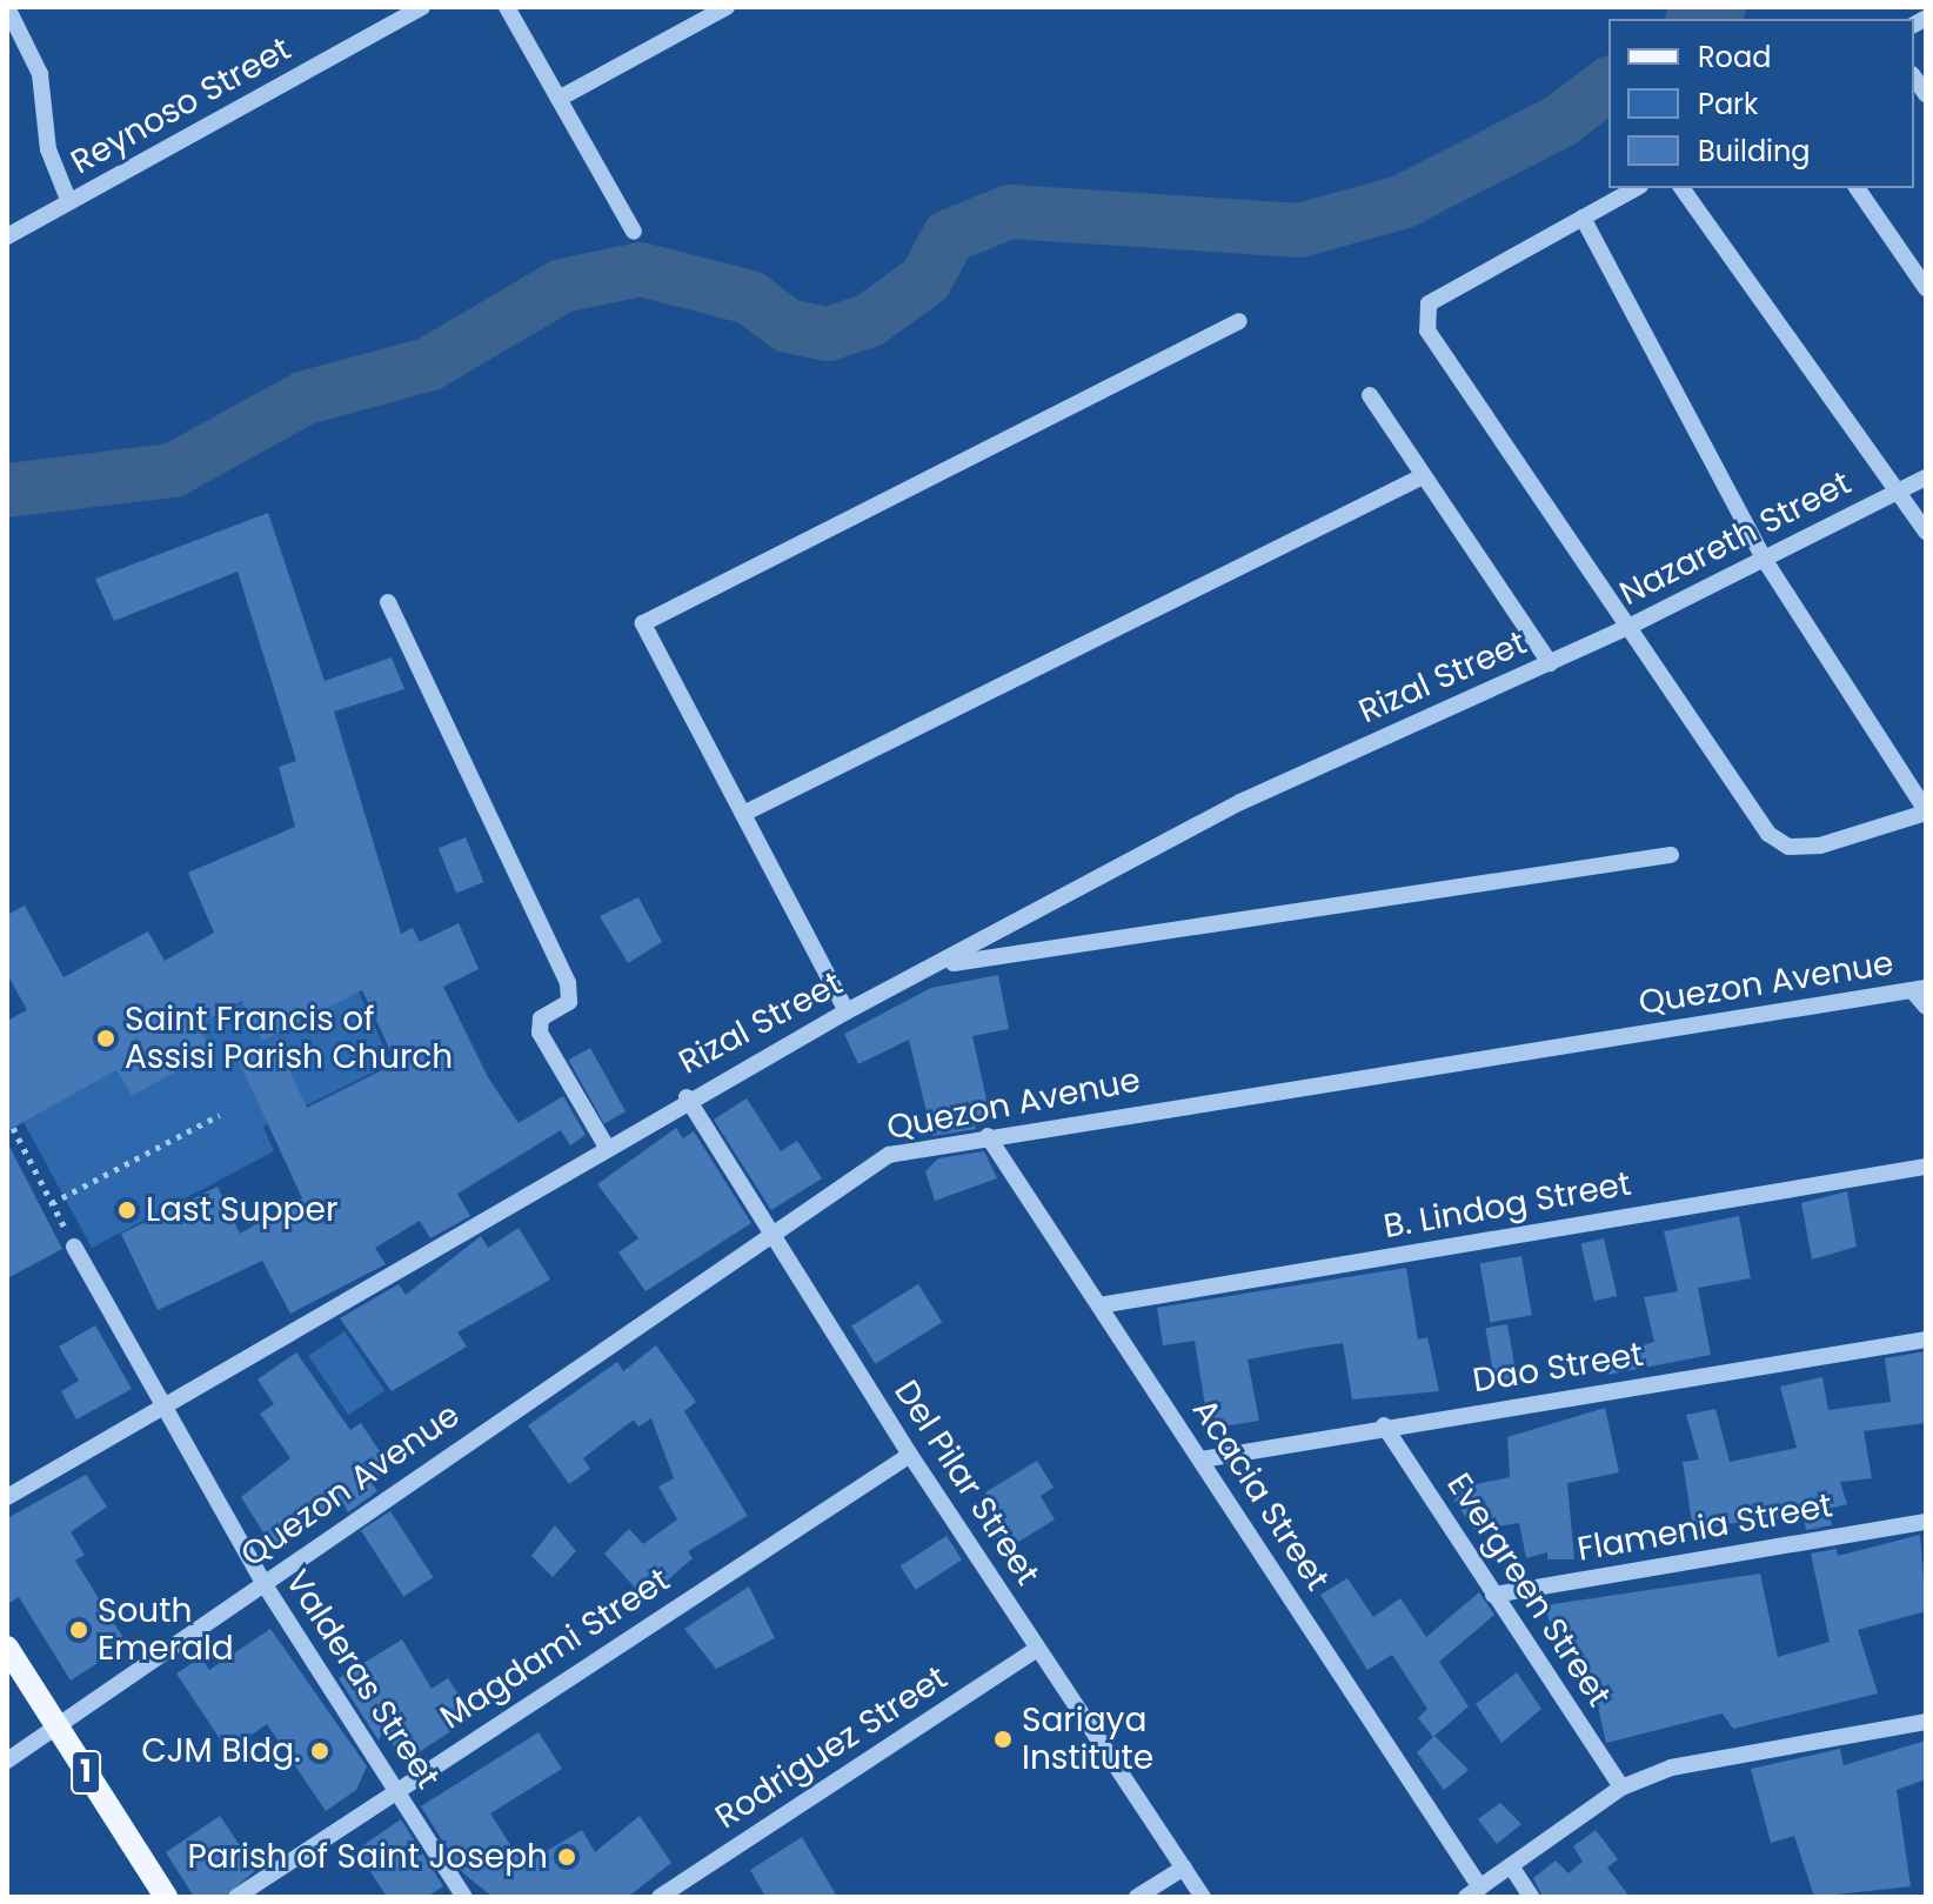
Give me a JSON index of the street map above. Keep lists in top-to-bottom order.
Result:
{
  "streets": {
    "main road": ["1"],
    "street": [
      "Reynoso Street",
      "Nazareth Street",
      "Rizal Street",
      "Quezon Avenue",
      "B. Lindog Street",
      "Dao Street",
      "Del Pilar Street",
      "Acacia Street",
      "Flamenia Street",
      "Evergreen Street",
      "Magdami Street",
      "Valderas Street",
      "Rodriguez Street"
    ]
  },
  "crossings": [
    ["Nazareth Street", "Rizal Street"],
    ["Rizal Street", "Del Pilar Street"],
    ["Rizal Street", "Valderas Street"],
    ["Quezon Avenue", "Del Pilar Street"],
    ["Quezon Avenue", "Acacia Street"],
    ["Quezon Avenue", "Valderas Street"],
    ["Quezon Avenue", "1"],
    ["B. Lindog Street", "Acacia Street"],
    ["Dao Street", "Acacia Street"],
    ["Dao Street", "Evergreen Street"],
    ["Del Pilar Street", "Magdami Street"],
    ["Del Pilar Street", "Rodriguez Street"],
    ["Flamenia Street", "Evergreen Street"],
    ["Magdami Street", "Valderas Street"]
  ],
  "places": [
    "Saint Francis of Assisi Parish Church",
    "Last Supper",
    "South Emerald",
    "Sariaya Institute",
    "CJM Bldg.",
    "Parish of Saint Joseph"
  ],
  "legend": ["Road", "Park", "Building"]
}
